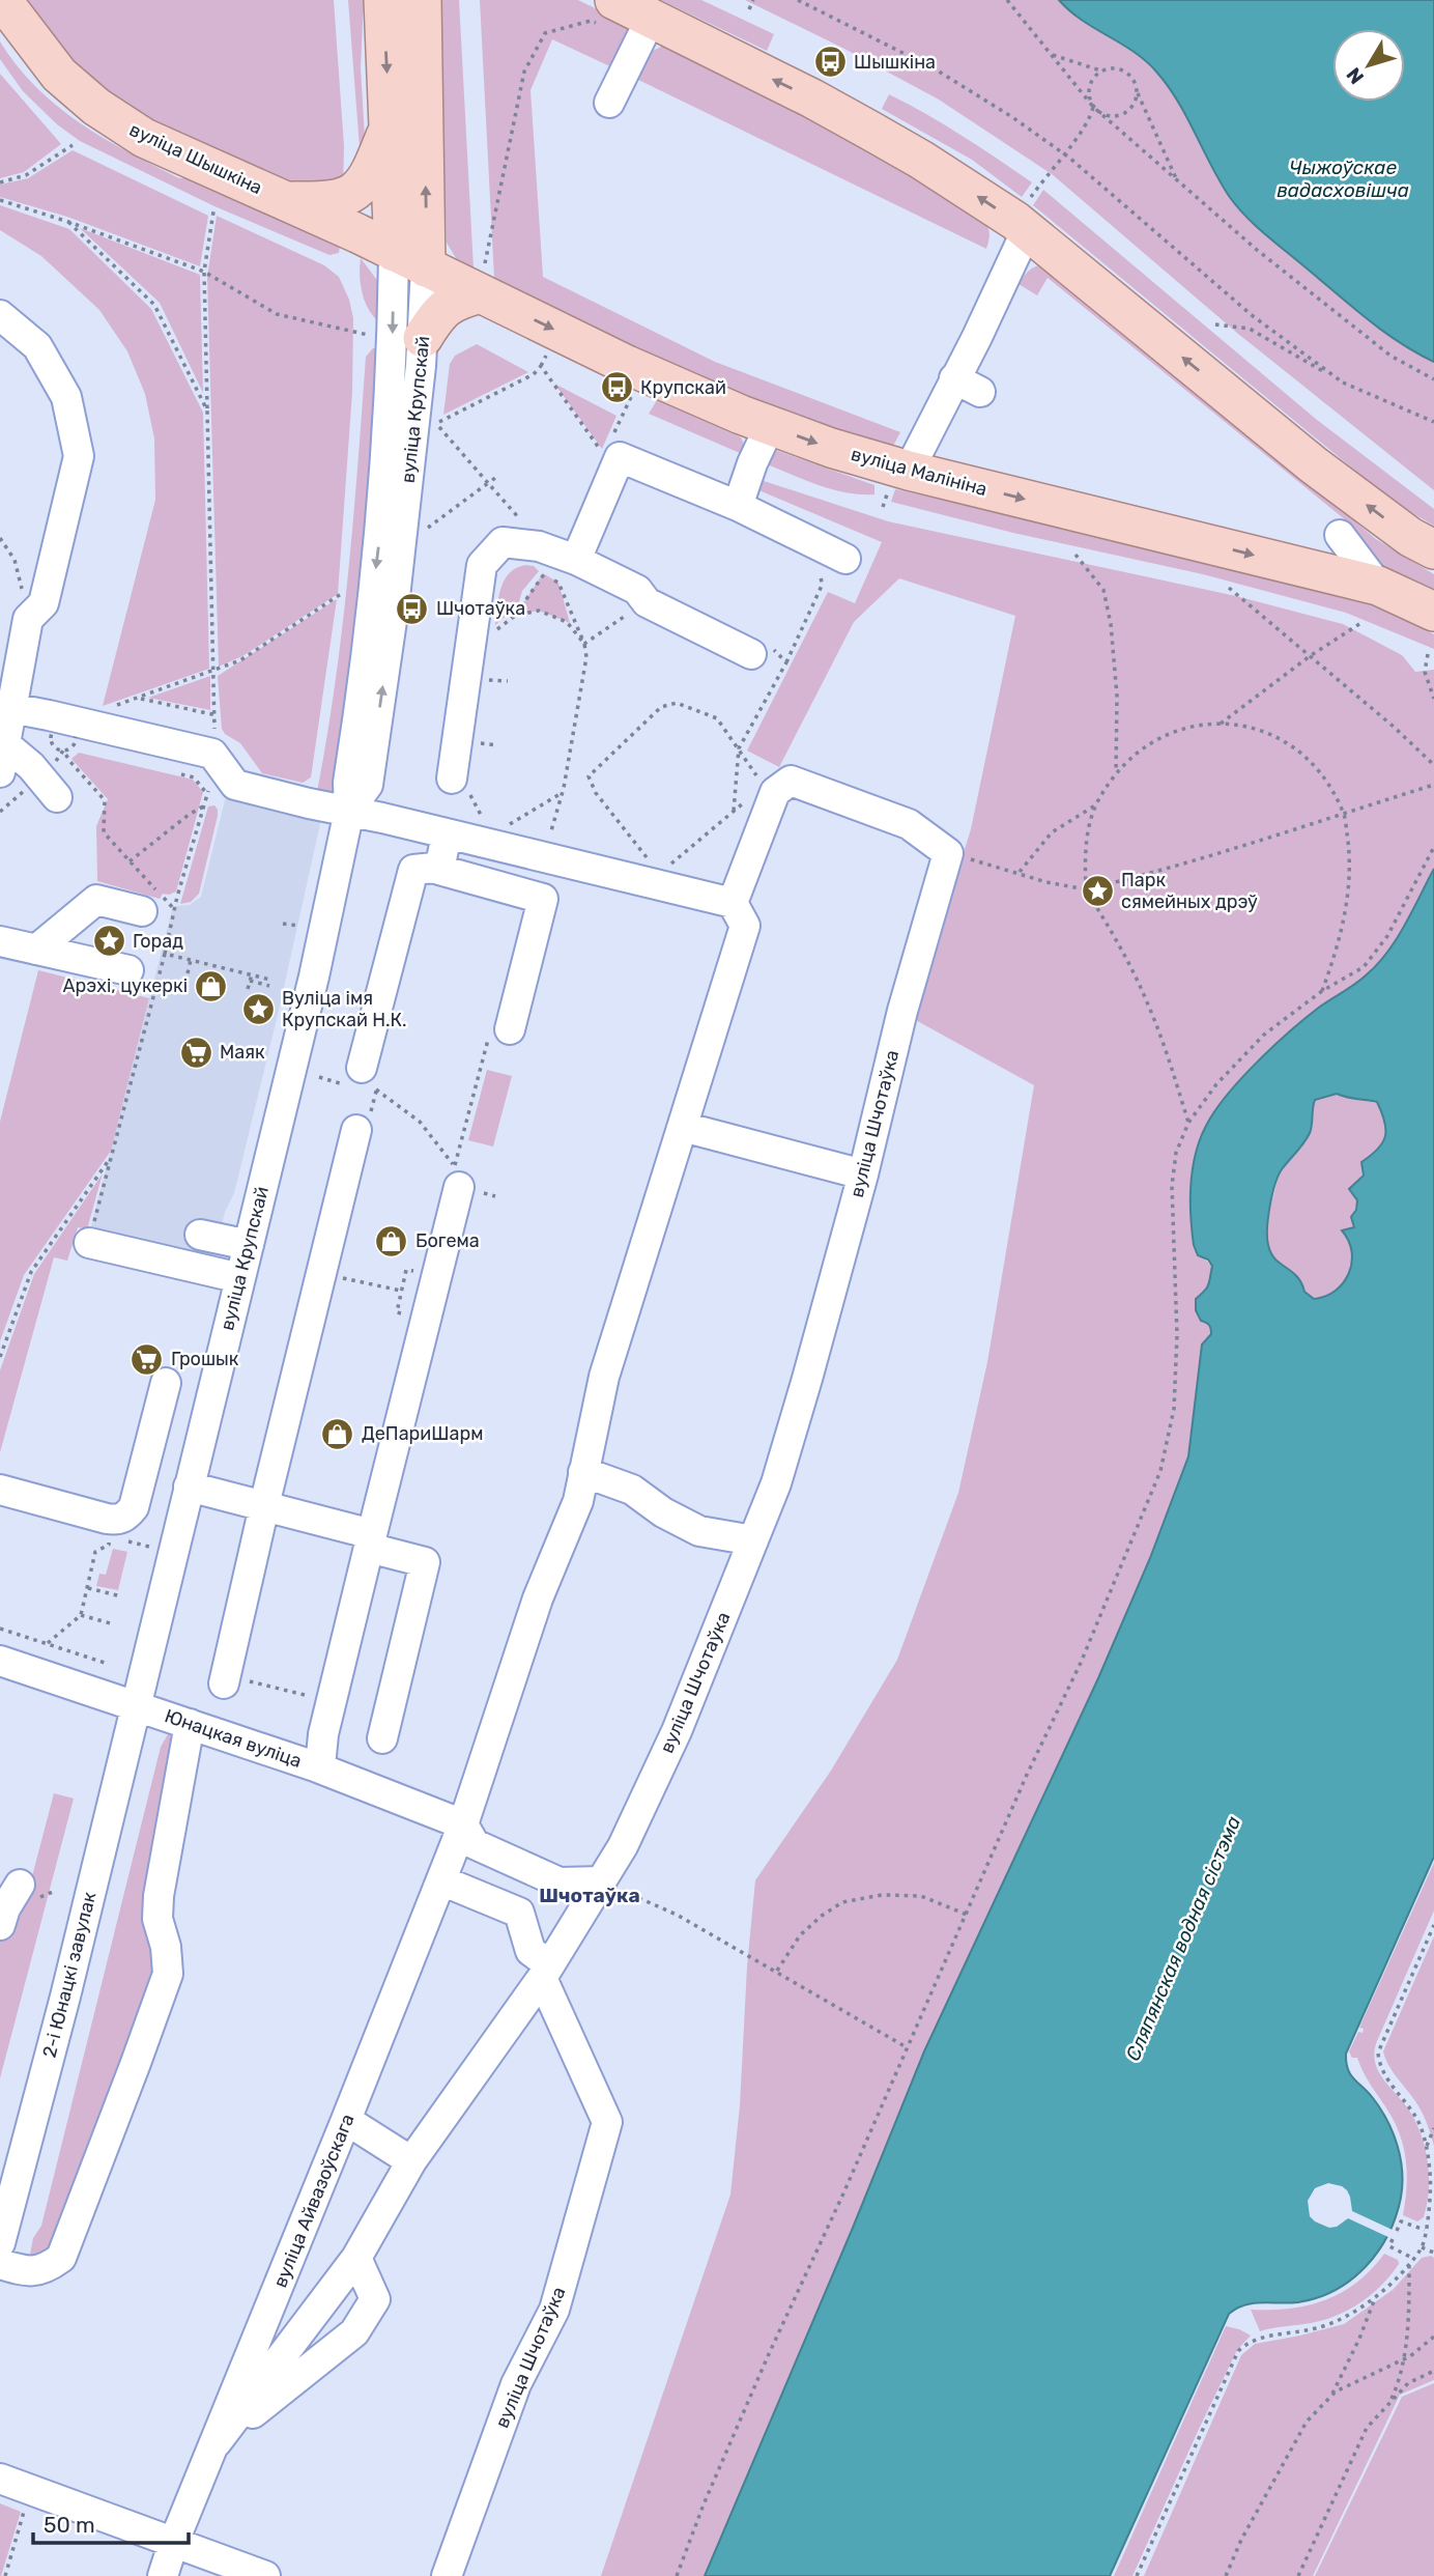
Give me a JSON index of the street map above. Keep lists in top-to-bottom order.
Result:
{
  "streets": {
    "main road": ["вуліца Шышкіна", "вуліца Крупскай", "вуліца Малініна"],
    "street": [
      "вуліца Шчотаўка",
      "Юнацкая вуліца",
      "2-і Юнацкі завулак",
      "вуліца Айвазоўскага"
    ]
  },
  "crossings": [
    ["вуліца Шышкіна", "вуліца Крупскай"],
    ["вуліца Шышкіна", "вуліца Малініна"],
    ["вуліца Крупскай", "вуліца Малініна"],
    ["вуліца Крупскай", "Юнацкая вуліца"],
    ["вуліца Крупскай", "2-і Юнацкі завулак"],
    ["Юнацкая вуліца", "2-і Юнацкі завулак"],
    ["Юнацкая вуліца", "вуліца Айвазоўскага"]
  ],
  "districts": ["Шчотаўка"],
  "water": ["Чыжоўскае вадасховішча", "Сляпянская водная сістэма"],
  "places": {
    "bus stop": ["Шышкіна", "Крупскай", "Шчотаўка"],
    "place": ["Парк сямейных дрэў", "Горад", "Вуліца імя Крупскай Н.К."],
    "shop": ["Арэхі, цукеркі", "Богема", "ДеПариШарм"],
    "supermarket": ["Маяк", "Грошык"]
  },
  "scale_bar": "50 m",
  "north": "bottom left"
}
